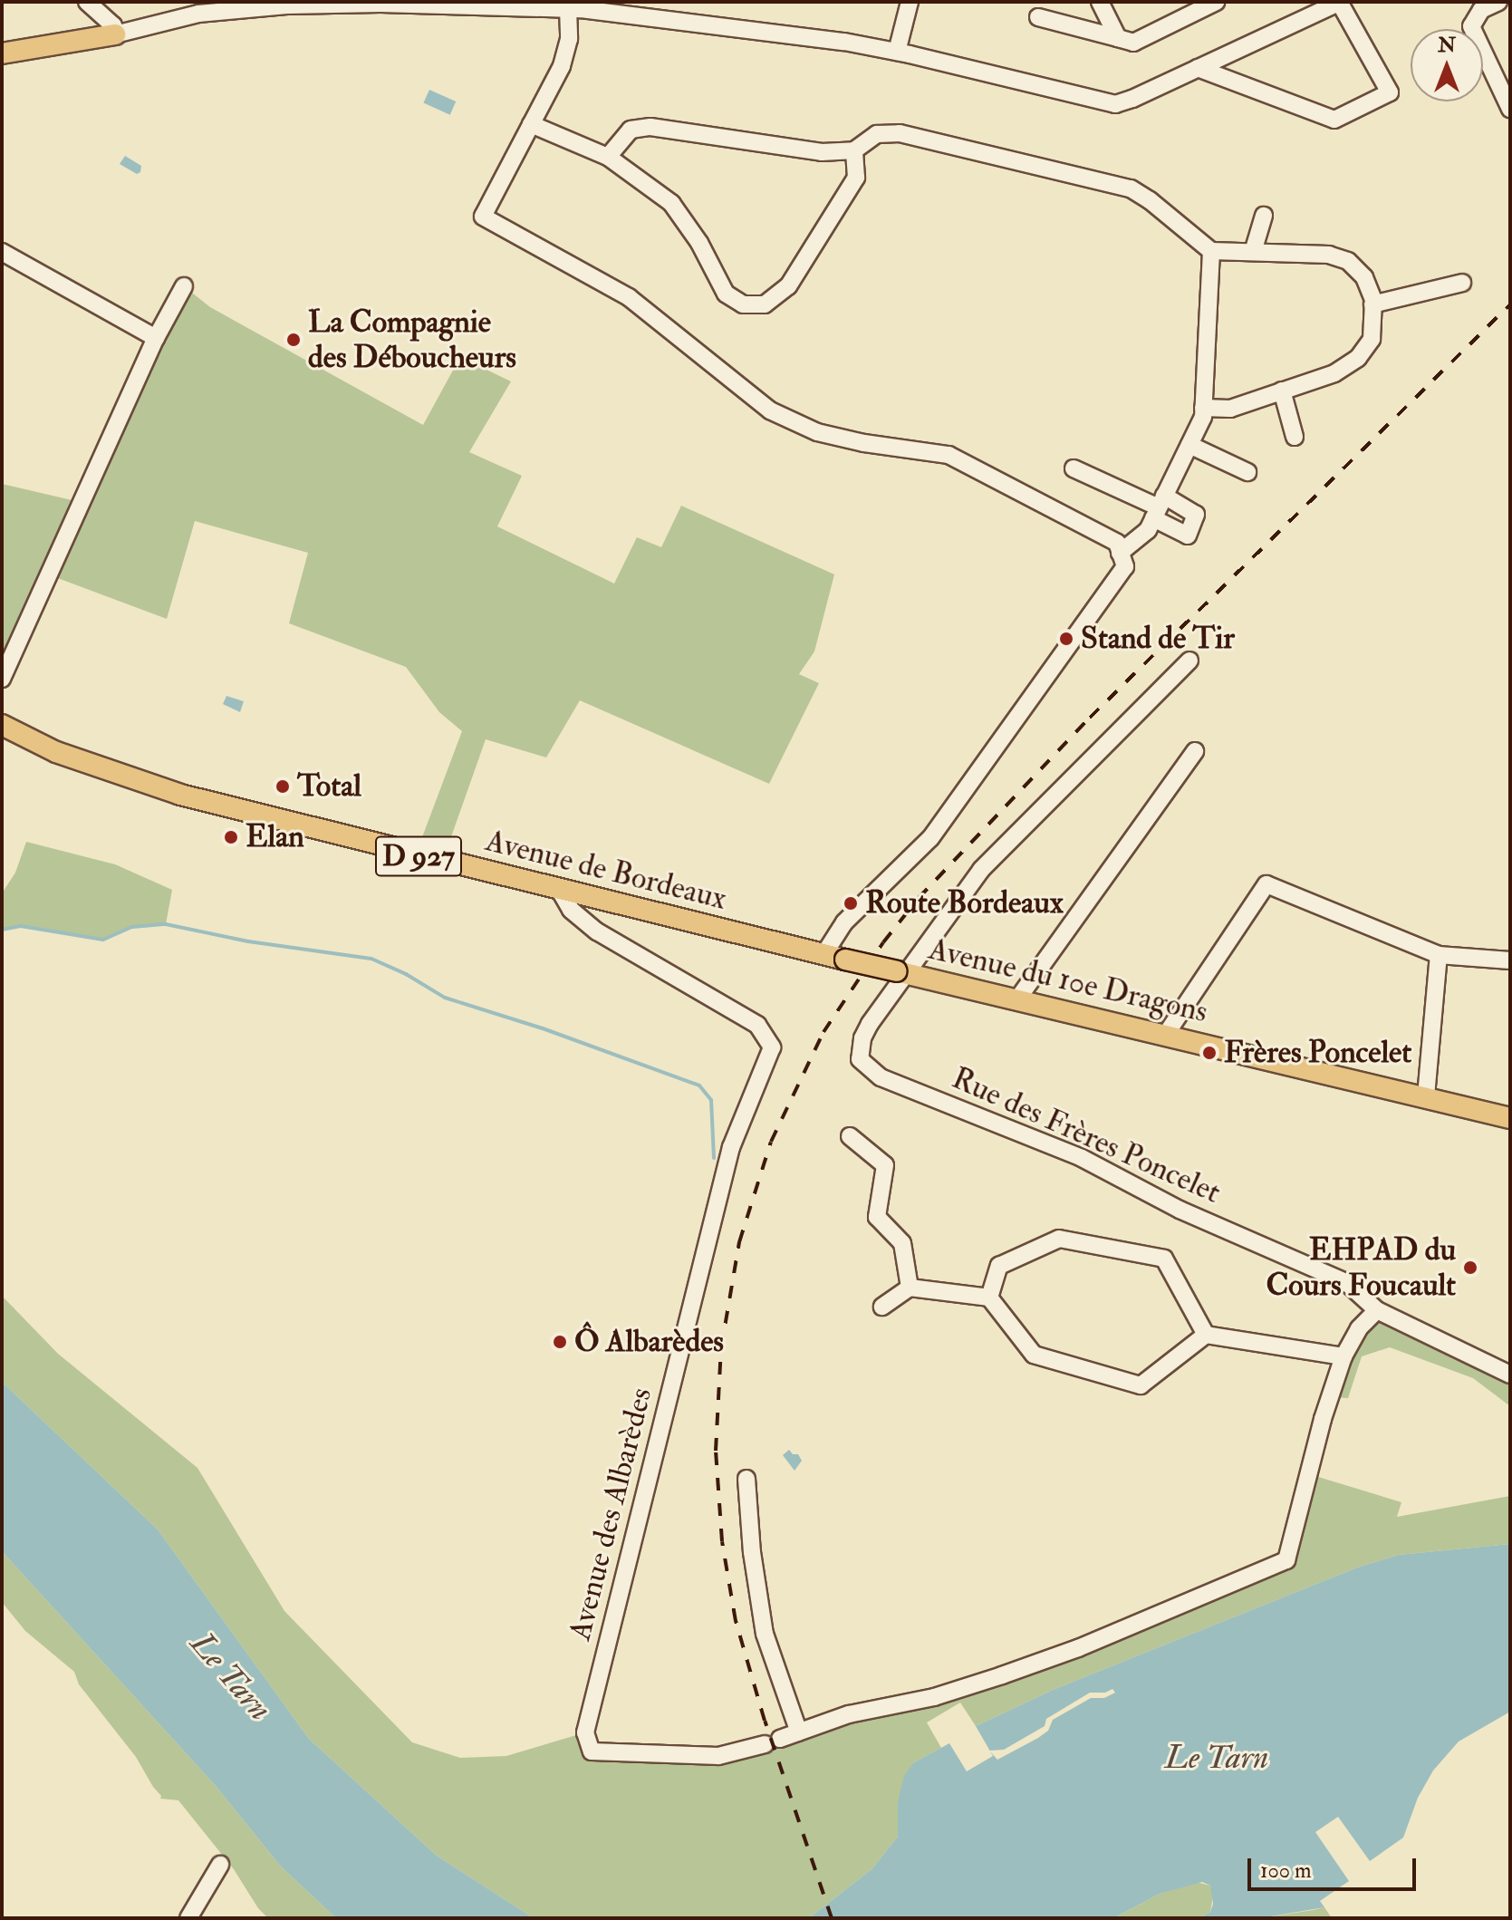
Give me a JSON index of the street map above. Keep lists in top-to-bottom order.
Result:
{
  "streets": {
    "main road": ["D 927", "Avenue de Bordeaux", "Avenue du 10e Dragons"],
    "street": ["Rue des Frères Poncelet", "Avenue des Albarèdes"]
  },
  "crossings": [
    ["Avenue de Bordeaux", "Avenue du 10e Dragons"],
    ["Avenue de Bordeaux", "Avenue des Albarèdes"],
    ["Avenue du 10e Dragons", "Rue des Frères Poncelet"],
    ["Rue des Frères Poncelet", "Avenue des Albarèdes"]
  ],
  "water": ["Le Tarn"],
  "places": [
    "La Compagnie des Déboucheurs",
    "Stand de Tir",
    "Total",
    "Elan",
    "Route Bordeaux",
    "Frères Poncelet",
    "EHPAD du Cours Foucault",
    "Ô Albarèdes"
  ],
  "scale_bar": "100 m",
  "north": "top"
}
